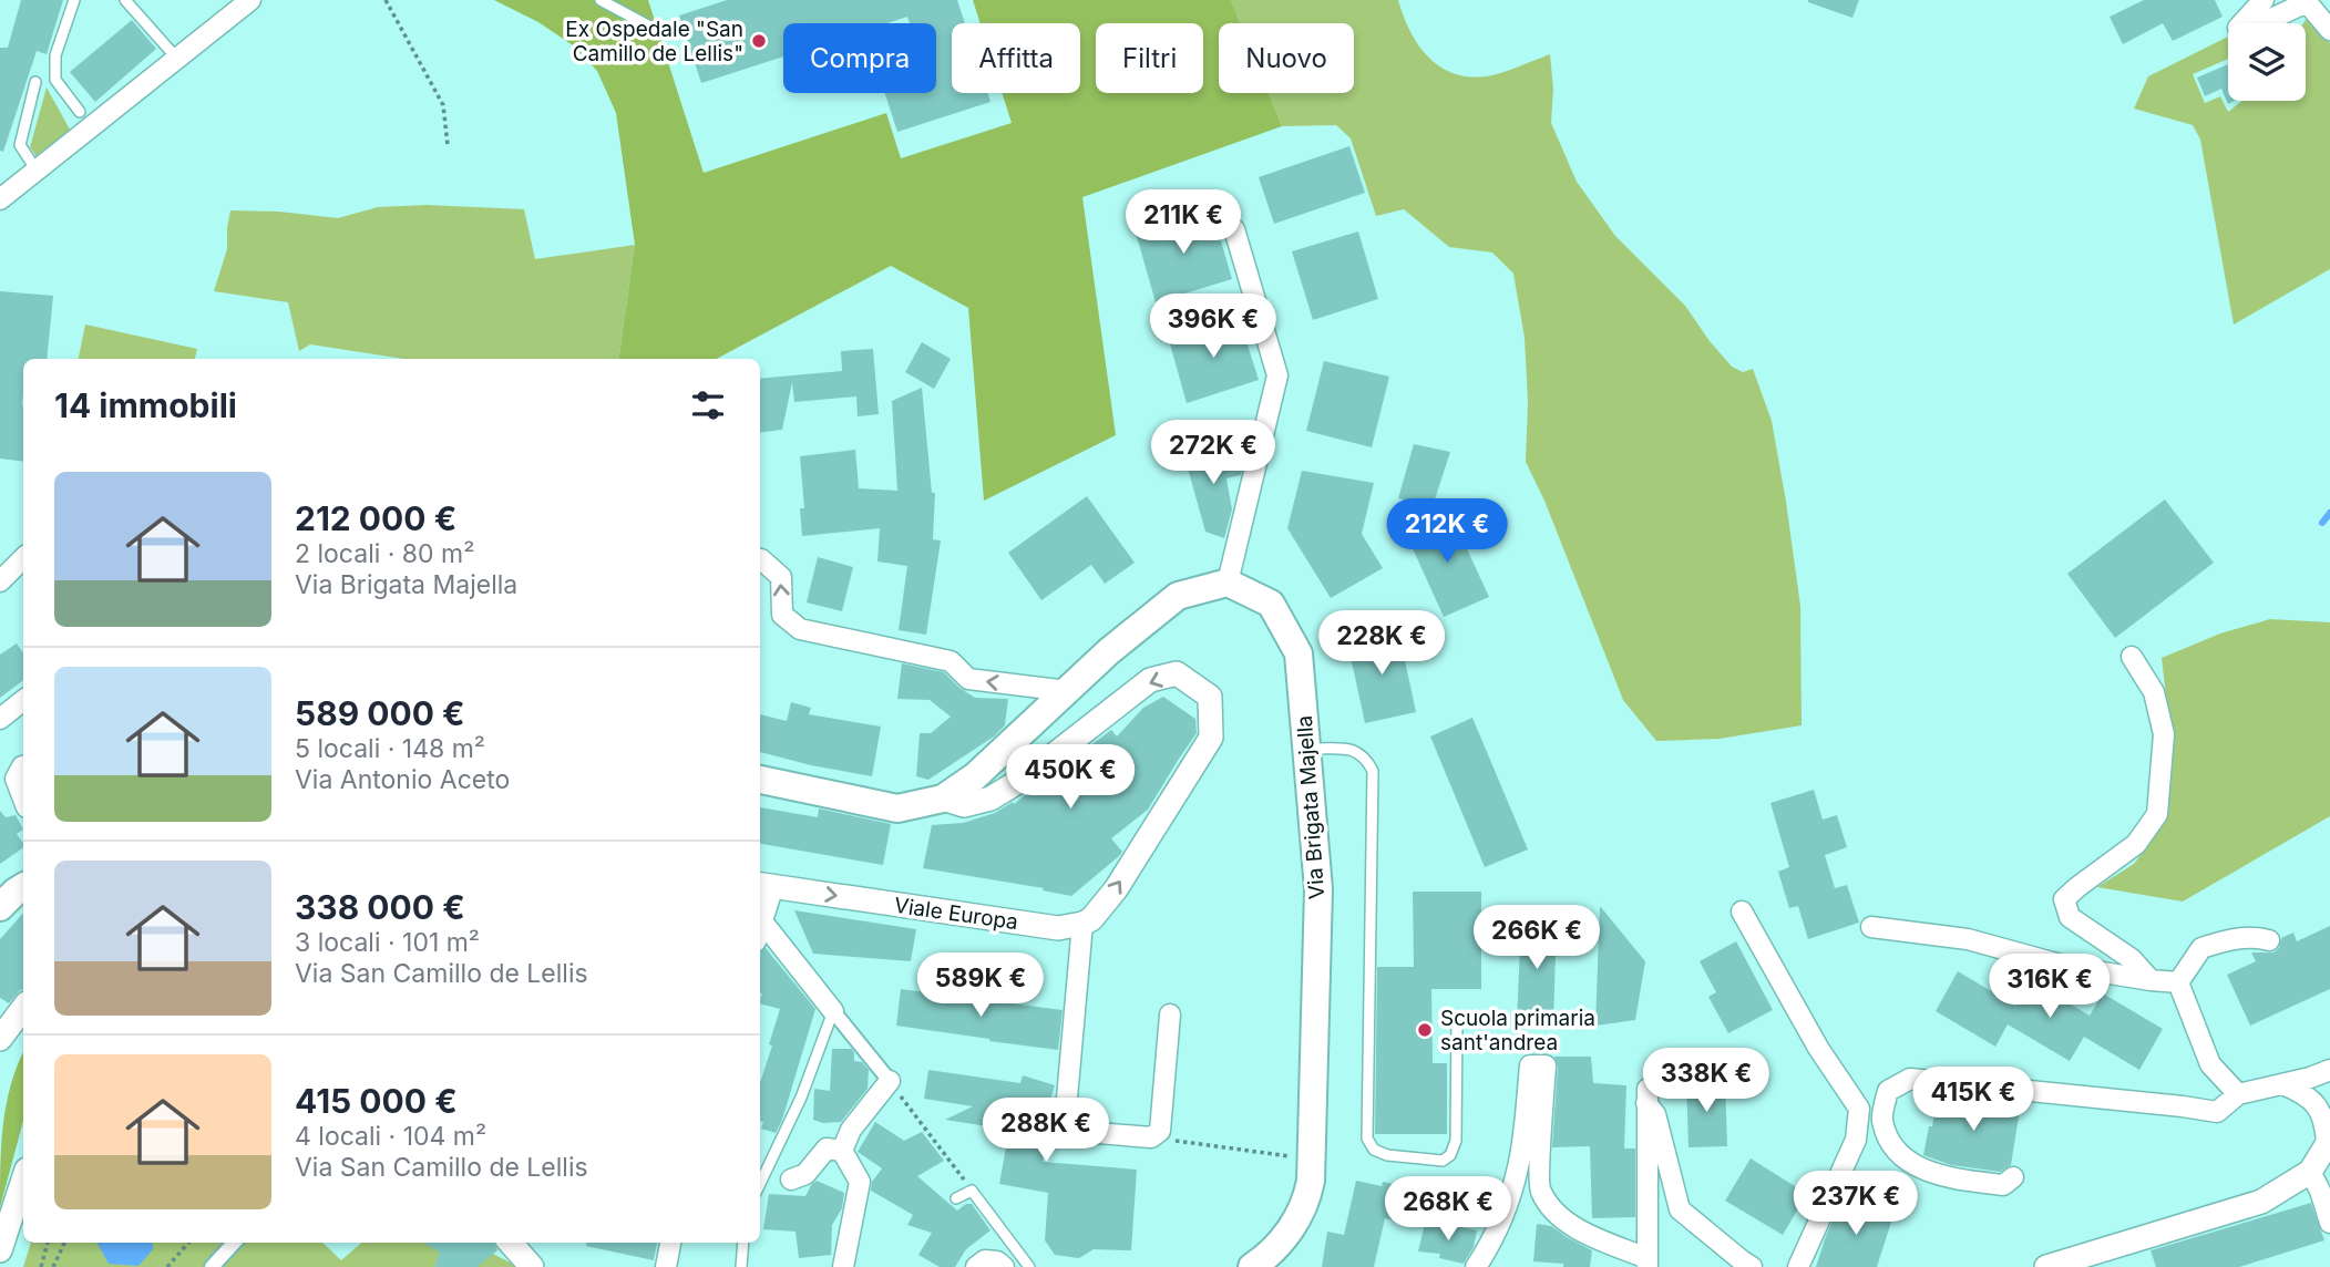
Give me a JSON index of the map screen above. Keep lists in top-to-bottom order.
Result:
{
  "streets": {
    "main road": ["Via Brigata Majella"],
    "street": ["Viale Europa"]
  },
  "one_way": ["Viale Europa"],
  "places": ["Ex Ospedale \"San Camillo de Lellis\"", "Scuola primaria sant'andrea"],
  "page": {
    "chip": [
      "Compra",
      "Affitta",
      "Filtri",
      "Nuovo"
    ],
    "price": [
      "211K €",
      "396K €",
      "272K €",
      "212K €",
      "228K €",
      "450K €",
      "266K €",
      "589K €",
      "316K €",
      "338K €",
      "415K €",
      "288K €",
      "237K €",
      "268K €"
    ],
    "heading": "14 immobili",
    "list": [
      {
        "name": "212 000 €",
        "note": "2 locali · 80 m² · Via Brigata Majella"
      },
      {
        "name": "589 000 €",
        "note": "5 locali · 148 m² · Via Antonio Aceto"
      },
      {
        "name": "338 000 €",
        "note": "3 locali · 101 m² · Via San Camillo de Lellis"
      },
      {
        "name": "415 000 €",
        "note": "4 locali · 104 m² · Via San Camillo de Lellis"
      }
    ]
  }
}
